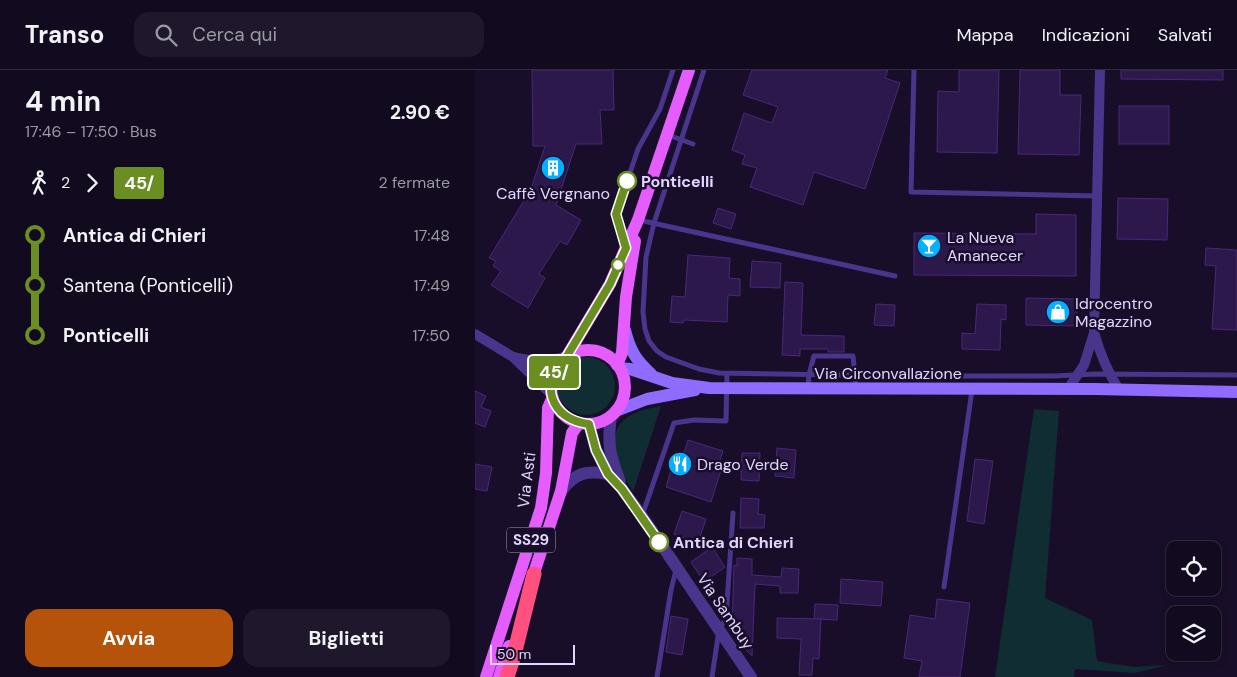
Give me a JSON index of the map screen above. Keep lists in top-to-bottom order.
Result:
{
  "streets": {
    "main road": ["Via Circonvallazione", "Via Asti", "SS29"],
    "street": ["Via Sambuy"]
  },
  "crossings": [
    ["Via Circonvallazione", "Via Asti"],
    ["Via Circonvallazione", "Via Sambuy"],
    ["Via Asti", "Via Sambuy"]
  ],
  "places": {
    "building": ["Caffè Vergnano"],
    "other": ["Ponticelli", "Antica di Chieri"],
    "bar": ["La Nueva Amanecer"],
    "shop": ["Idrocentro Magazzino"],
    "restaurant": ["Drago Verde"]
  },
  "lines": ["bus line 45/"],
  "scale_bar": "50 m",
  "page": {
    "header": "Transo",
    "search": "Cerca qui",
    "nav": ["Mappa", "Indicazioni", "Salvati"],
    "heading": ["4 min", "17:46 – 17:50 · Bus", "2.90 €"],
    "on_map": "45/",
    "legs": ["2", "45/", "2 fermate"],
    "list": [
      {
        "name": "Antica di Chieri",
        "value": "17:48"
      },
      {
        "name": "Santena (Ponticelli)",
        "value": "17:49"
      },
      {
        "name": "Ponticelli",
        "value": "17:50"
      }
    ],
    "buttons": ["Avvia", "Biglietti"],
    "scale": "50 m"
  }
}
